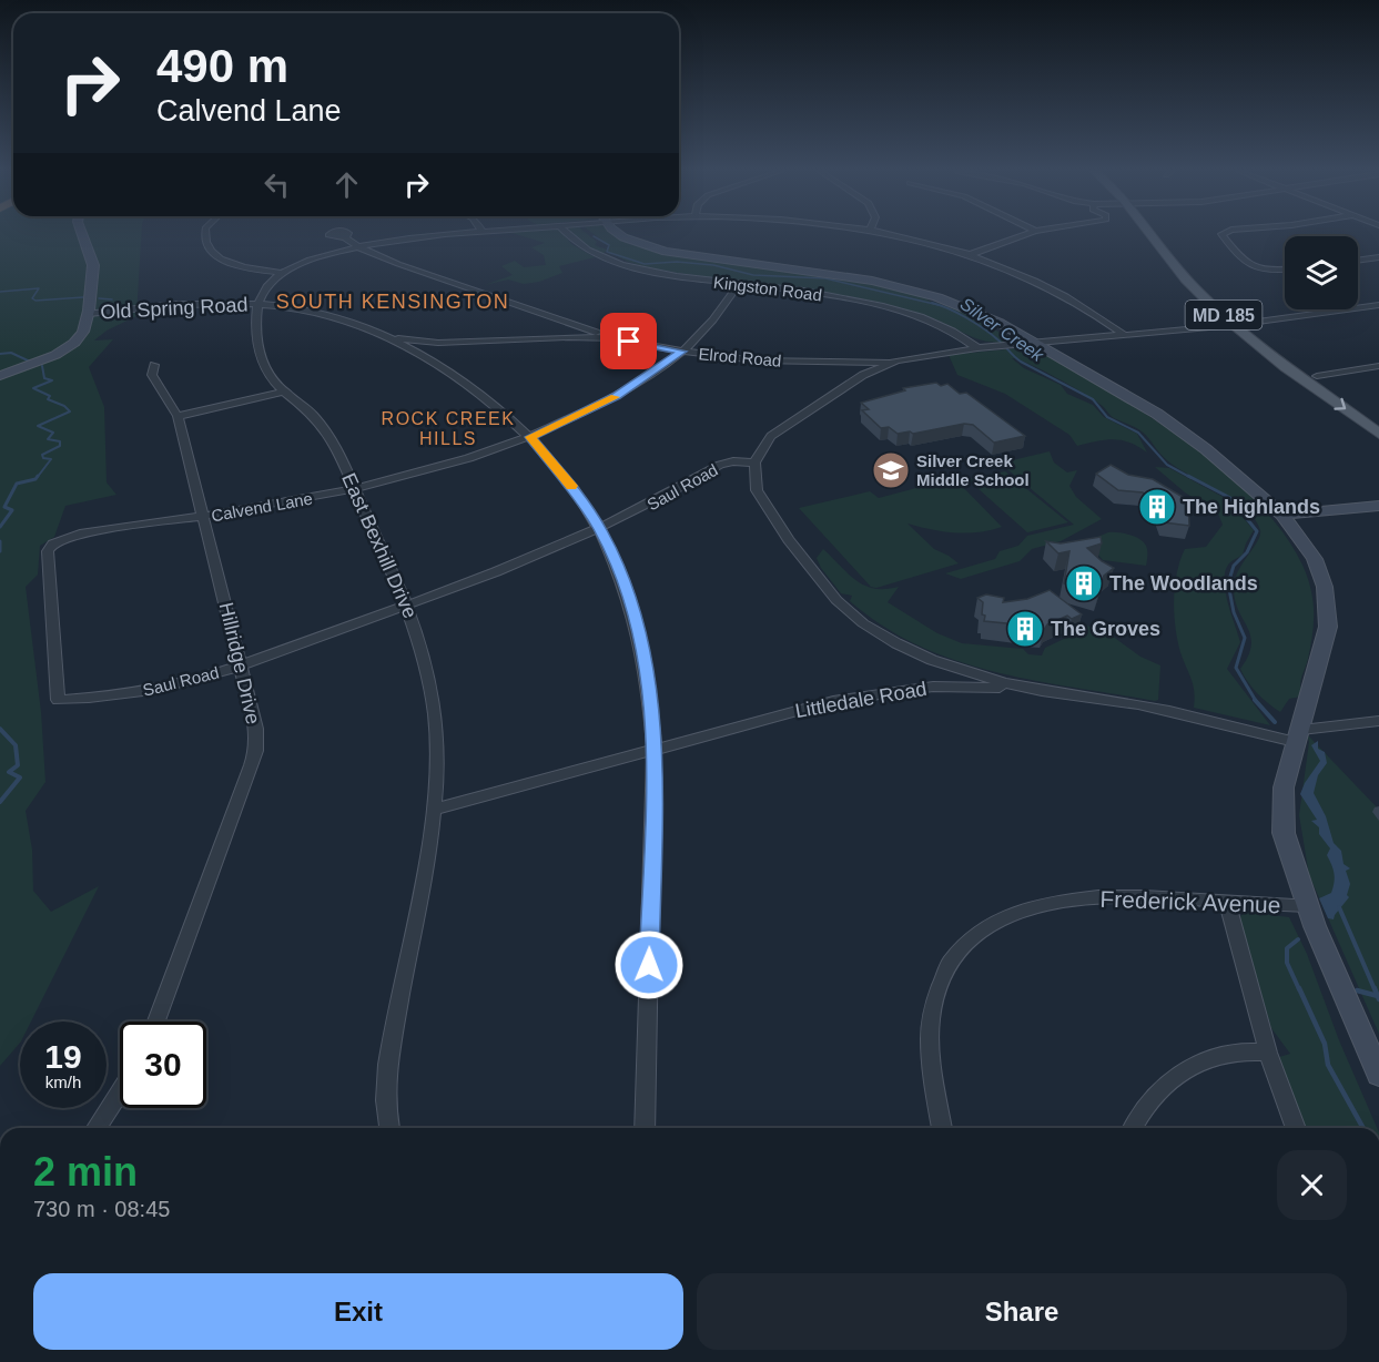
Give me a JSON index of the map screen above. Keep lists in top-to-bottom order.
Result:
{
  "streets": {
    "main road": ["MD 185"],
    "street": [
      "Kingston Road",
      "Old Spring Road",
      "Elrod Road",
      "Saul Road",
      "Calvend Lane",
      "East Bexhill Drive",
      "Hillridge Drive",
      "Littledale Road",
      "Frederick Avenue"
    ]
  },
  "crossings": [
    ["Kingston Road", "Calvend Lane"],
    ["Old Spring Road", "Elrod Road"],
    ["Old Spring Road", "Saul Road"],
    ["Old Spring Road", "Calvend Lane"],
    ["Old Spring Road", "East Bexhill Drive"],
    ["Old Spring Road", "Littledale Road"],
    ["Elrod Road", "Calvend Lane"],
    ["Saul Road", "Calvend Lane"],
    ["Saul Road", "East Bexhill Drive"],
    ["Saul Road", "Hillridge Drive"],
    ["Calvend Lane", "East Bexhill Drive"],
    ["Calvend Lane", "Hillridge Drive"],
    ["East Bexhill Drive", "Littledale Road"]
  ],
  "districts": ["SOUTH KENSINGTON", "ROCK CREEK HILLS"],
  "water": ["Silver Creek"],
  "places": {
    "school or university": ["Silver Creek Middle School"],
    "building": ["The Highlands", "The Woodlands", "The Groves"]
  },
  "page": {
    "turn": ["490 m", "Calvend Lane"],
    "speed": "19 km/h",
    "limit": "30",
    "heading": ["2 min", "730 m · 08:45"],
    "buttons": ["Exit", "Share"]
  }
}
